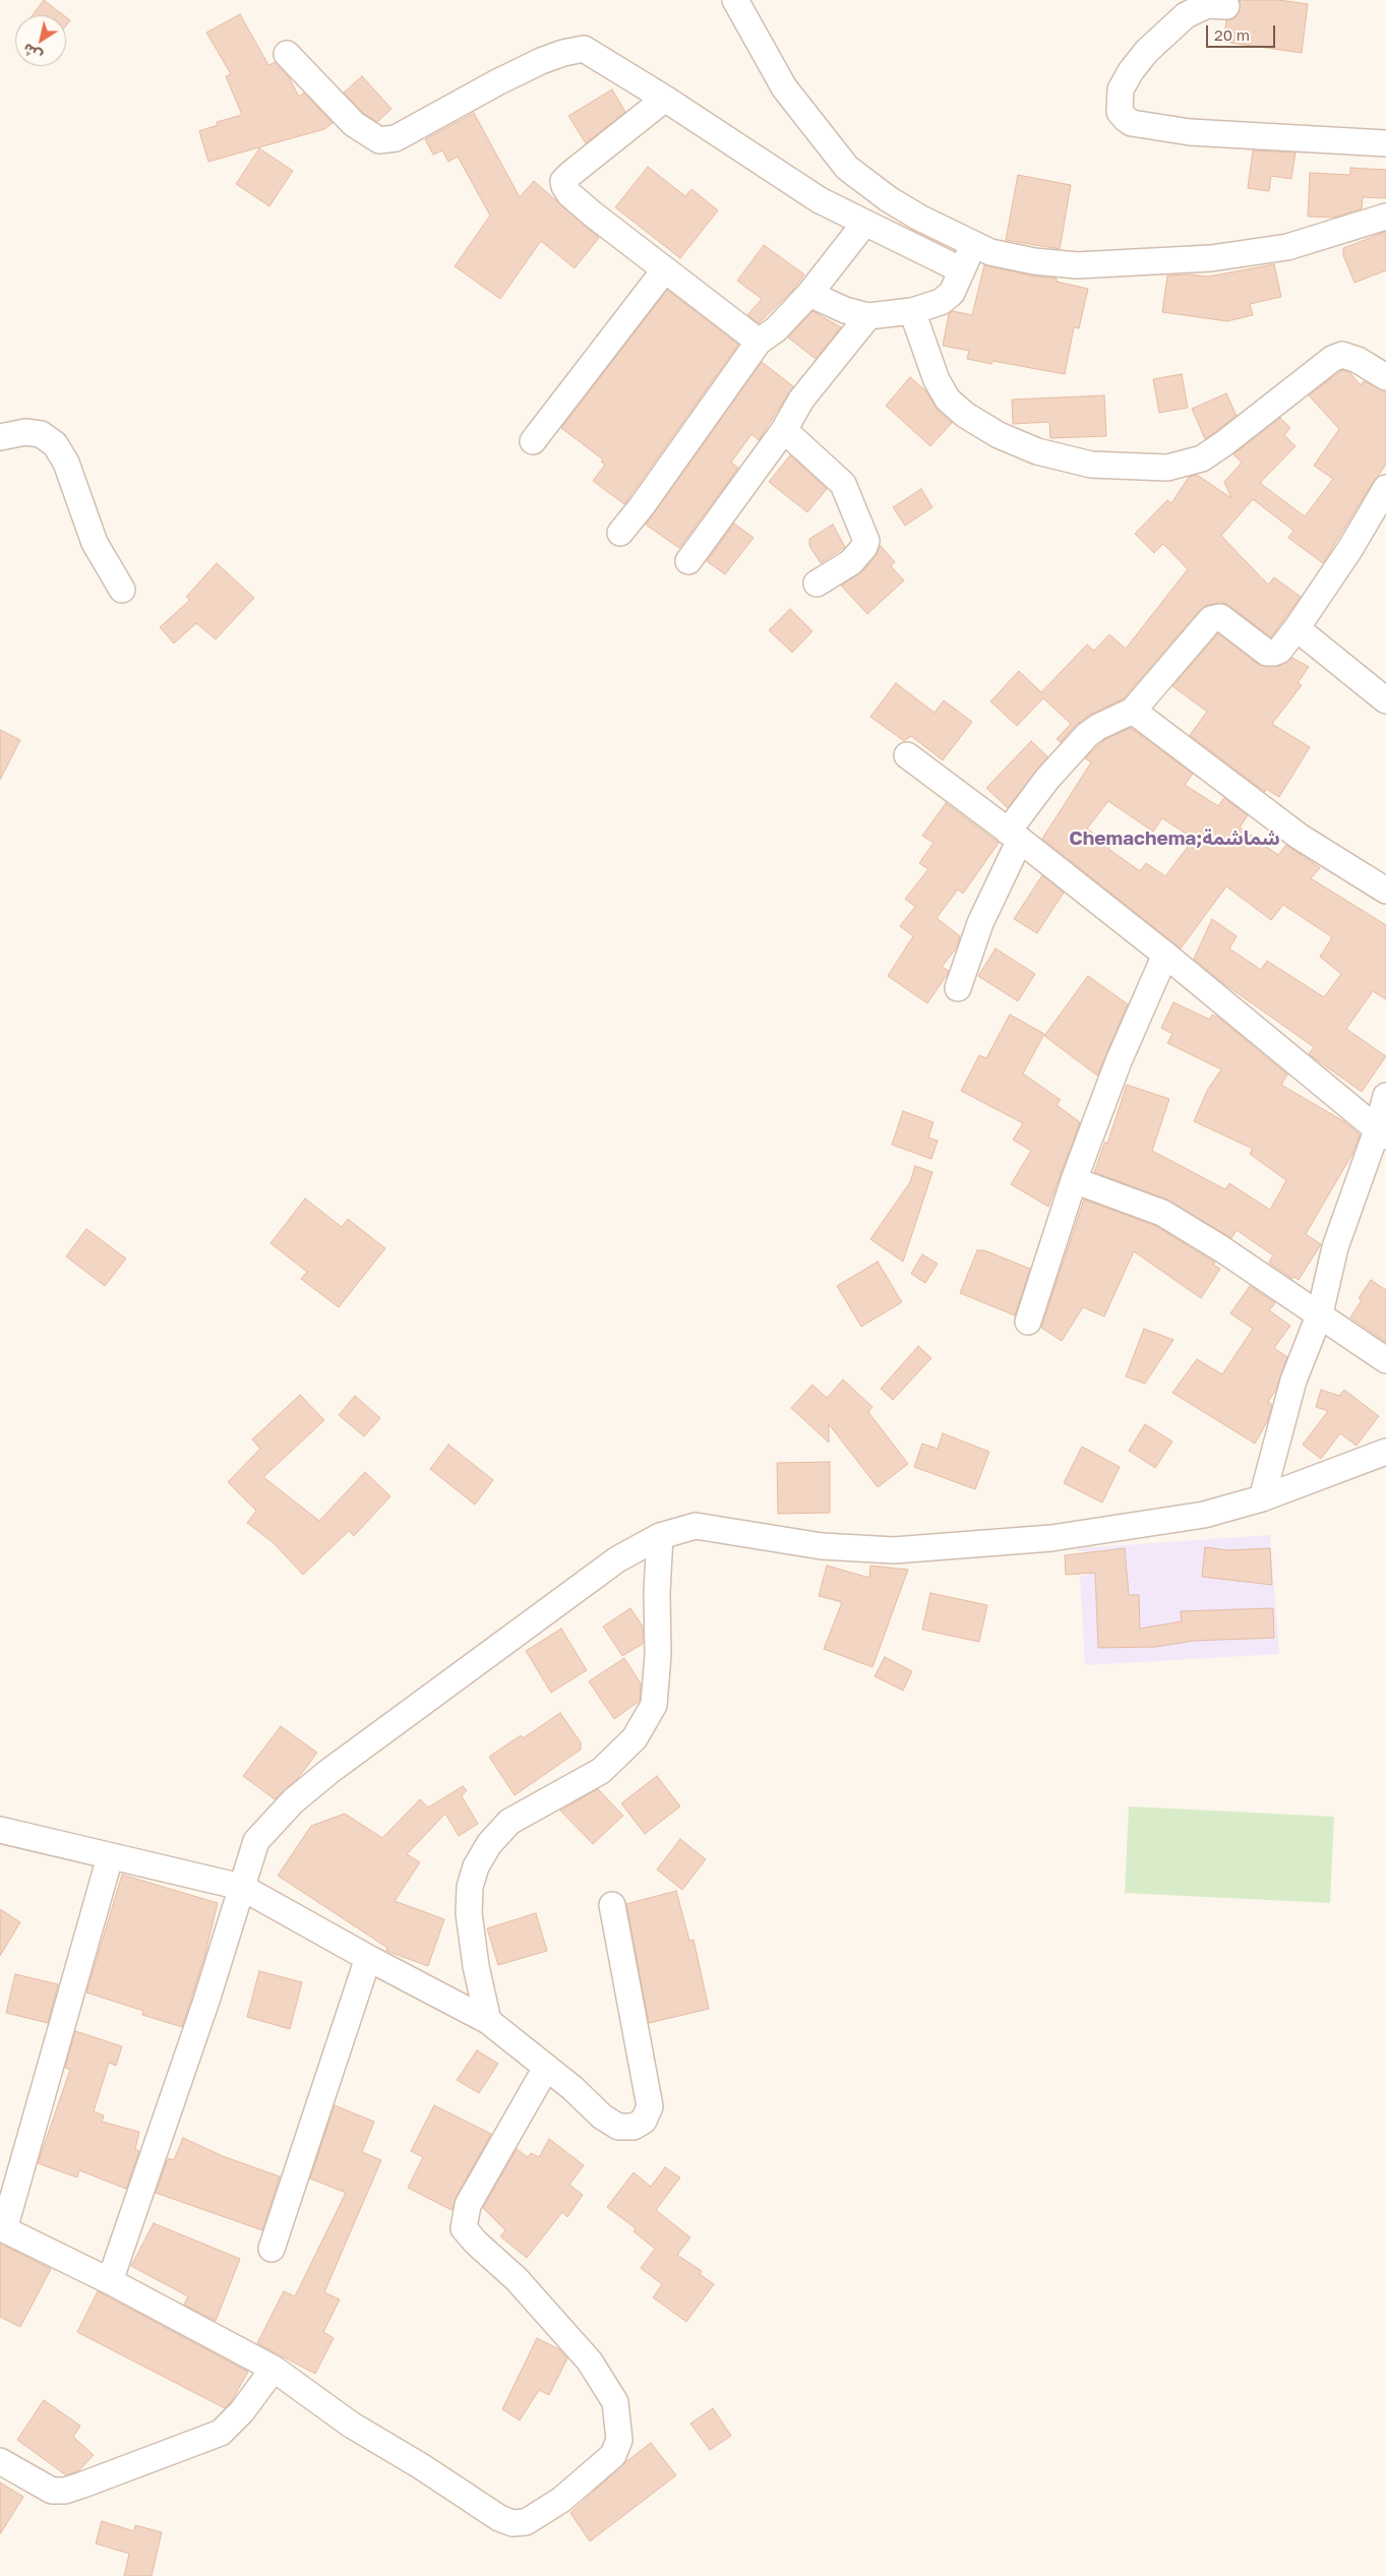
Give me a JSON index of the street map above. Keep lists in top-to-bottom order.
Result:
{
  "districts": ["Chemachema;شماشمة"],
  "scale_bar": "20 m",
  "north": "bottom left"
}
